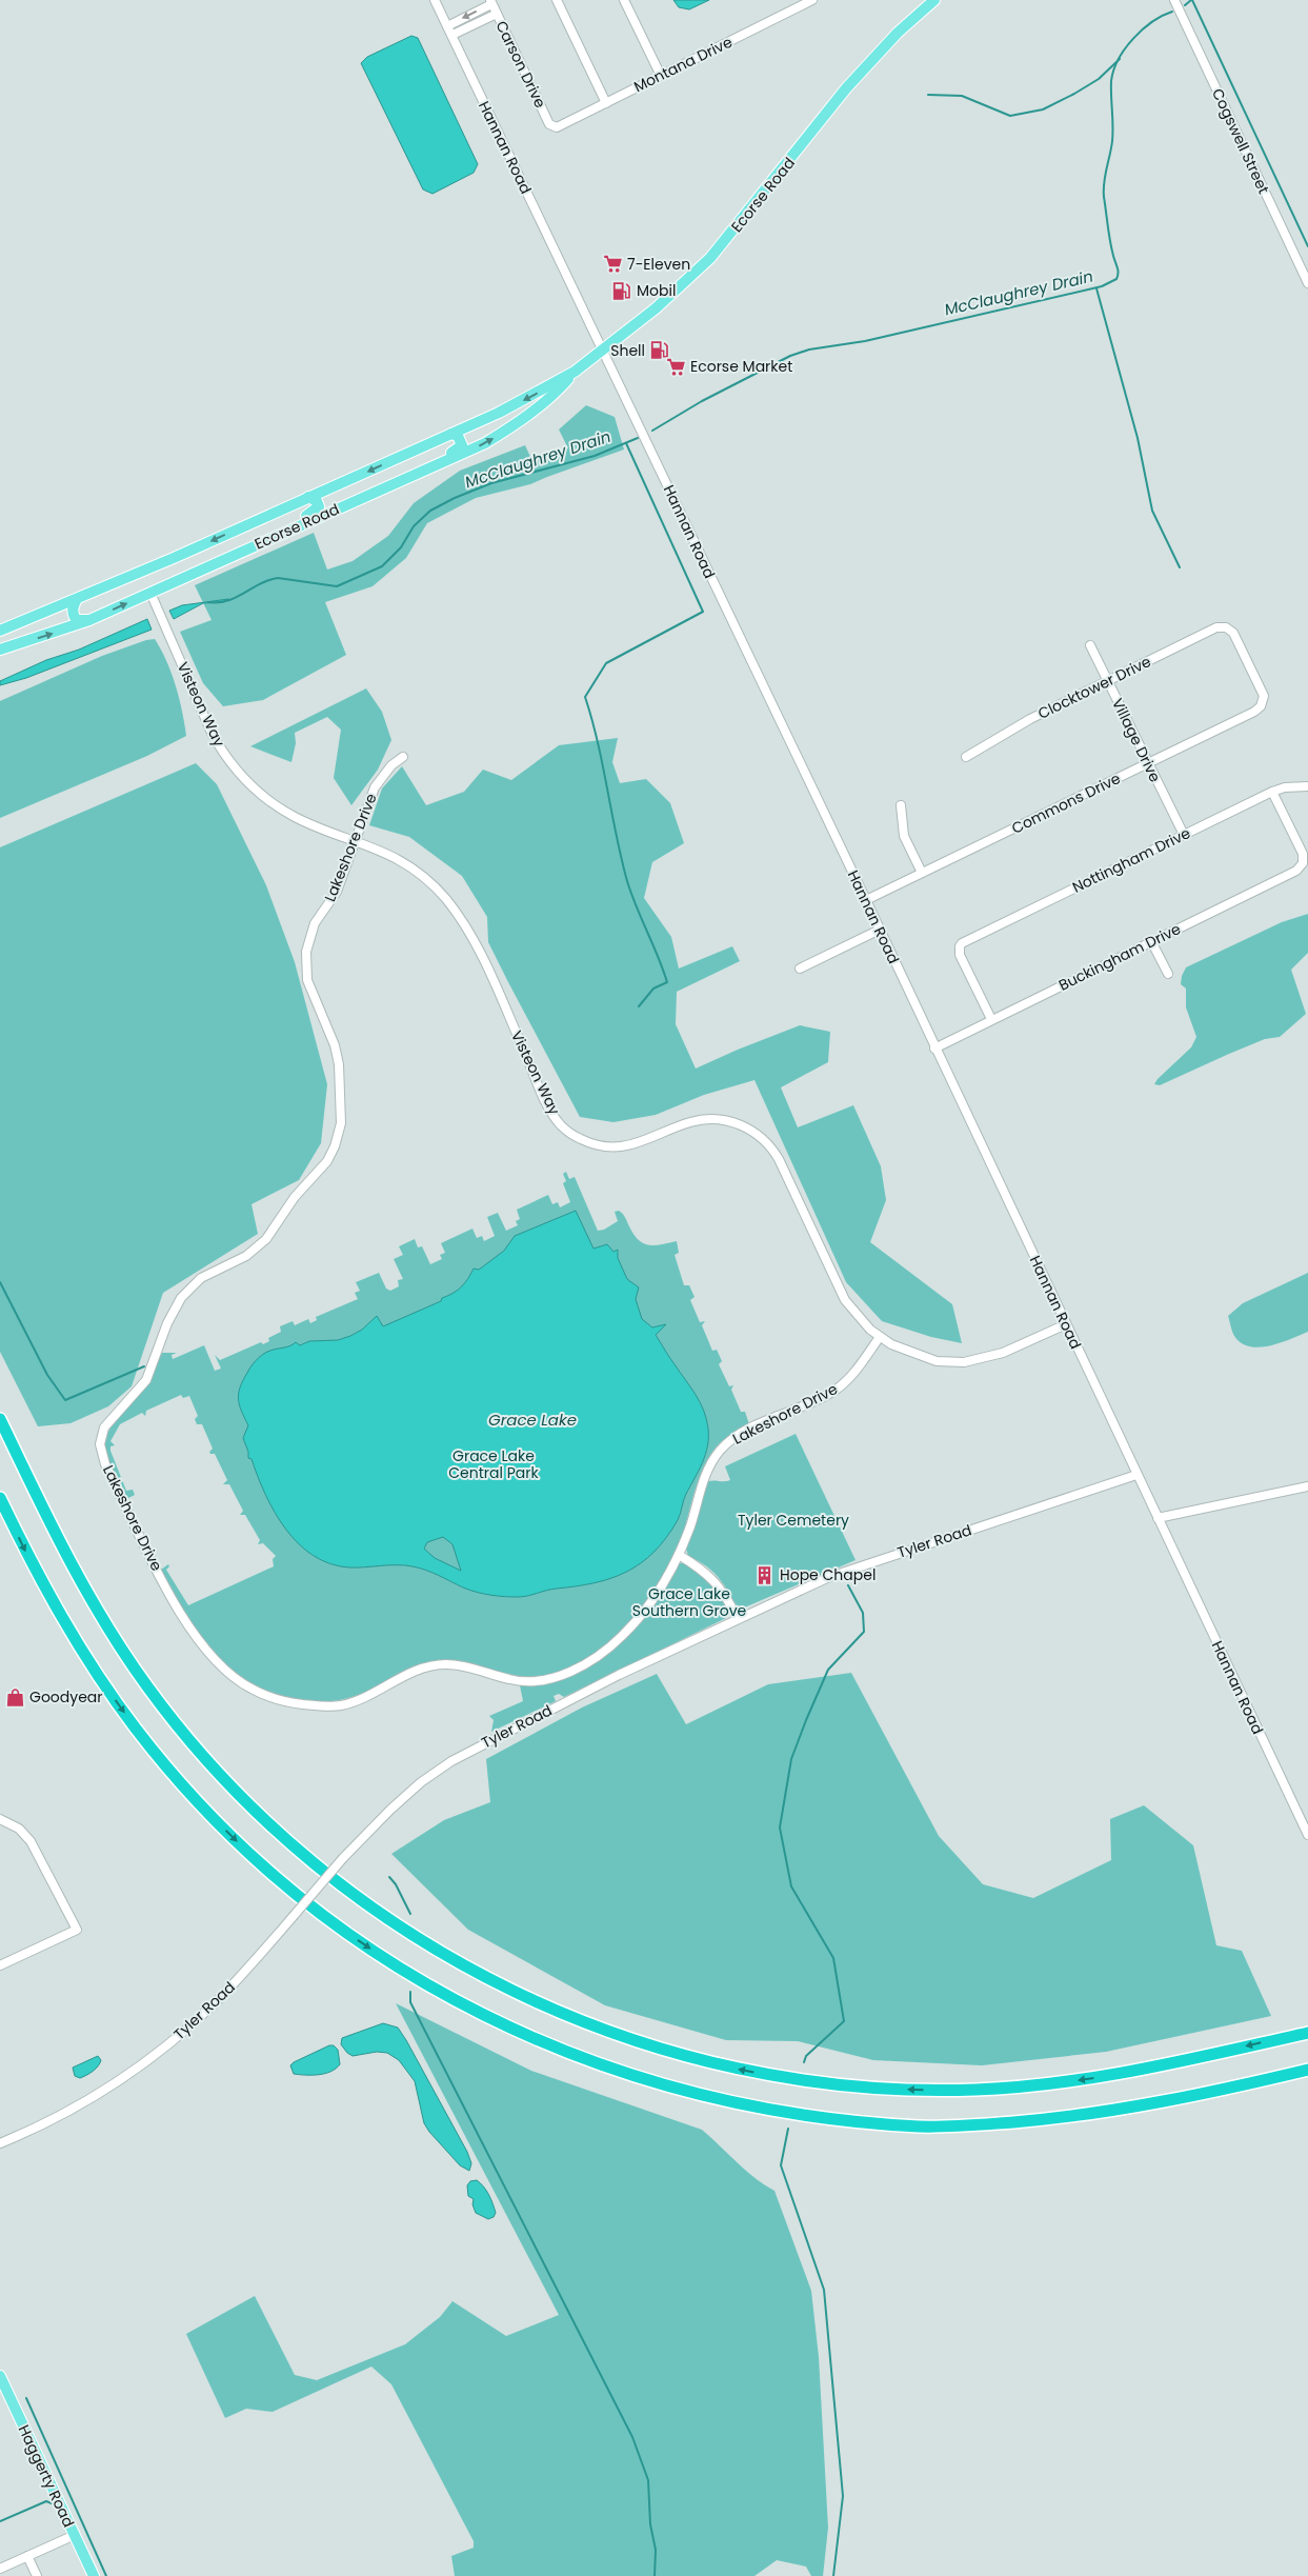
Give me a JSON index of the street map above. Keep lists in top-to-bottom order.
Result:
{
  "streets": {
    "main road": ["Ecorse Road", "Haggerty Road"],
    "street": [
      "Carson Drive",
      "Montana Drive",
      "Cogswell Street",
      "Hannan Road",
      "Clocktower Drive",
      "Visteon Way",
      "Village Drive",
      "Commons Drive",
      "Lakeshore Drive",
      "Nottingham Drive",
      "Buckingham Drive",
      "Tyler Road"
    ]
  },
  "crossings": [
    ["Carson Drive", "Montana Drive"],
    ["Hannan Road", "Ecorse Road"],
    ["Hannan Road", "Visteon Way"],
    ["Hannan Road", "Commons Drive"],
    ["Hannan Road", "Buckingham Drive"],
    ["Hannan Road", "Tyler Road"],
    ["Ecorse Road", "Visteon Way"],
    ["Clocktower Drive", "Village Drive"],
    ["Clocktower Drive", "Commons Drive"],
    ["Visteon Way", "Lakeshore Drive"],
    ["Village Drive", "Commons Drive"],
    ["Village Drive", "Nottingham Drive"],
    ["Nottingham Drive", "Buckingham Drive"]
  ],
  "water": ["McClaughrey Drain", "Grace Lake"],
  "parks": ["Grace Lake Central Park", "Tyler Cemetery", "Grace Lake Southern Grove"],
  "places": {
    "supermarket": ["7-Eleven", "Ecorse Market"],
    "fuel station": ["Mobil", "Shell"],
    "building": ["Hope Chapel"],
    "shop": ["Goodyear"]
  }
}
